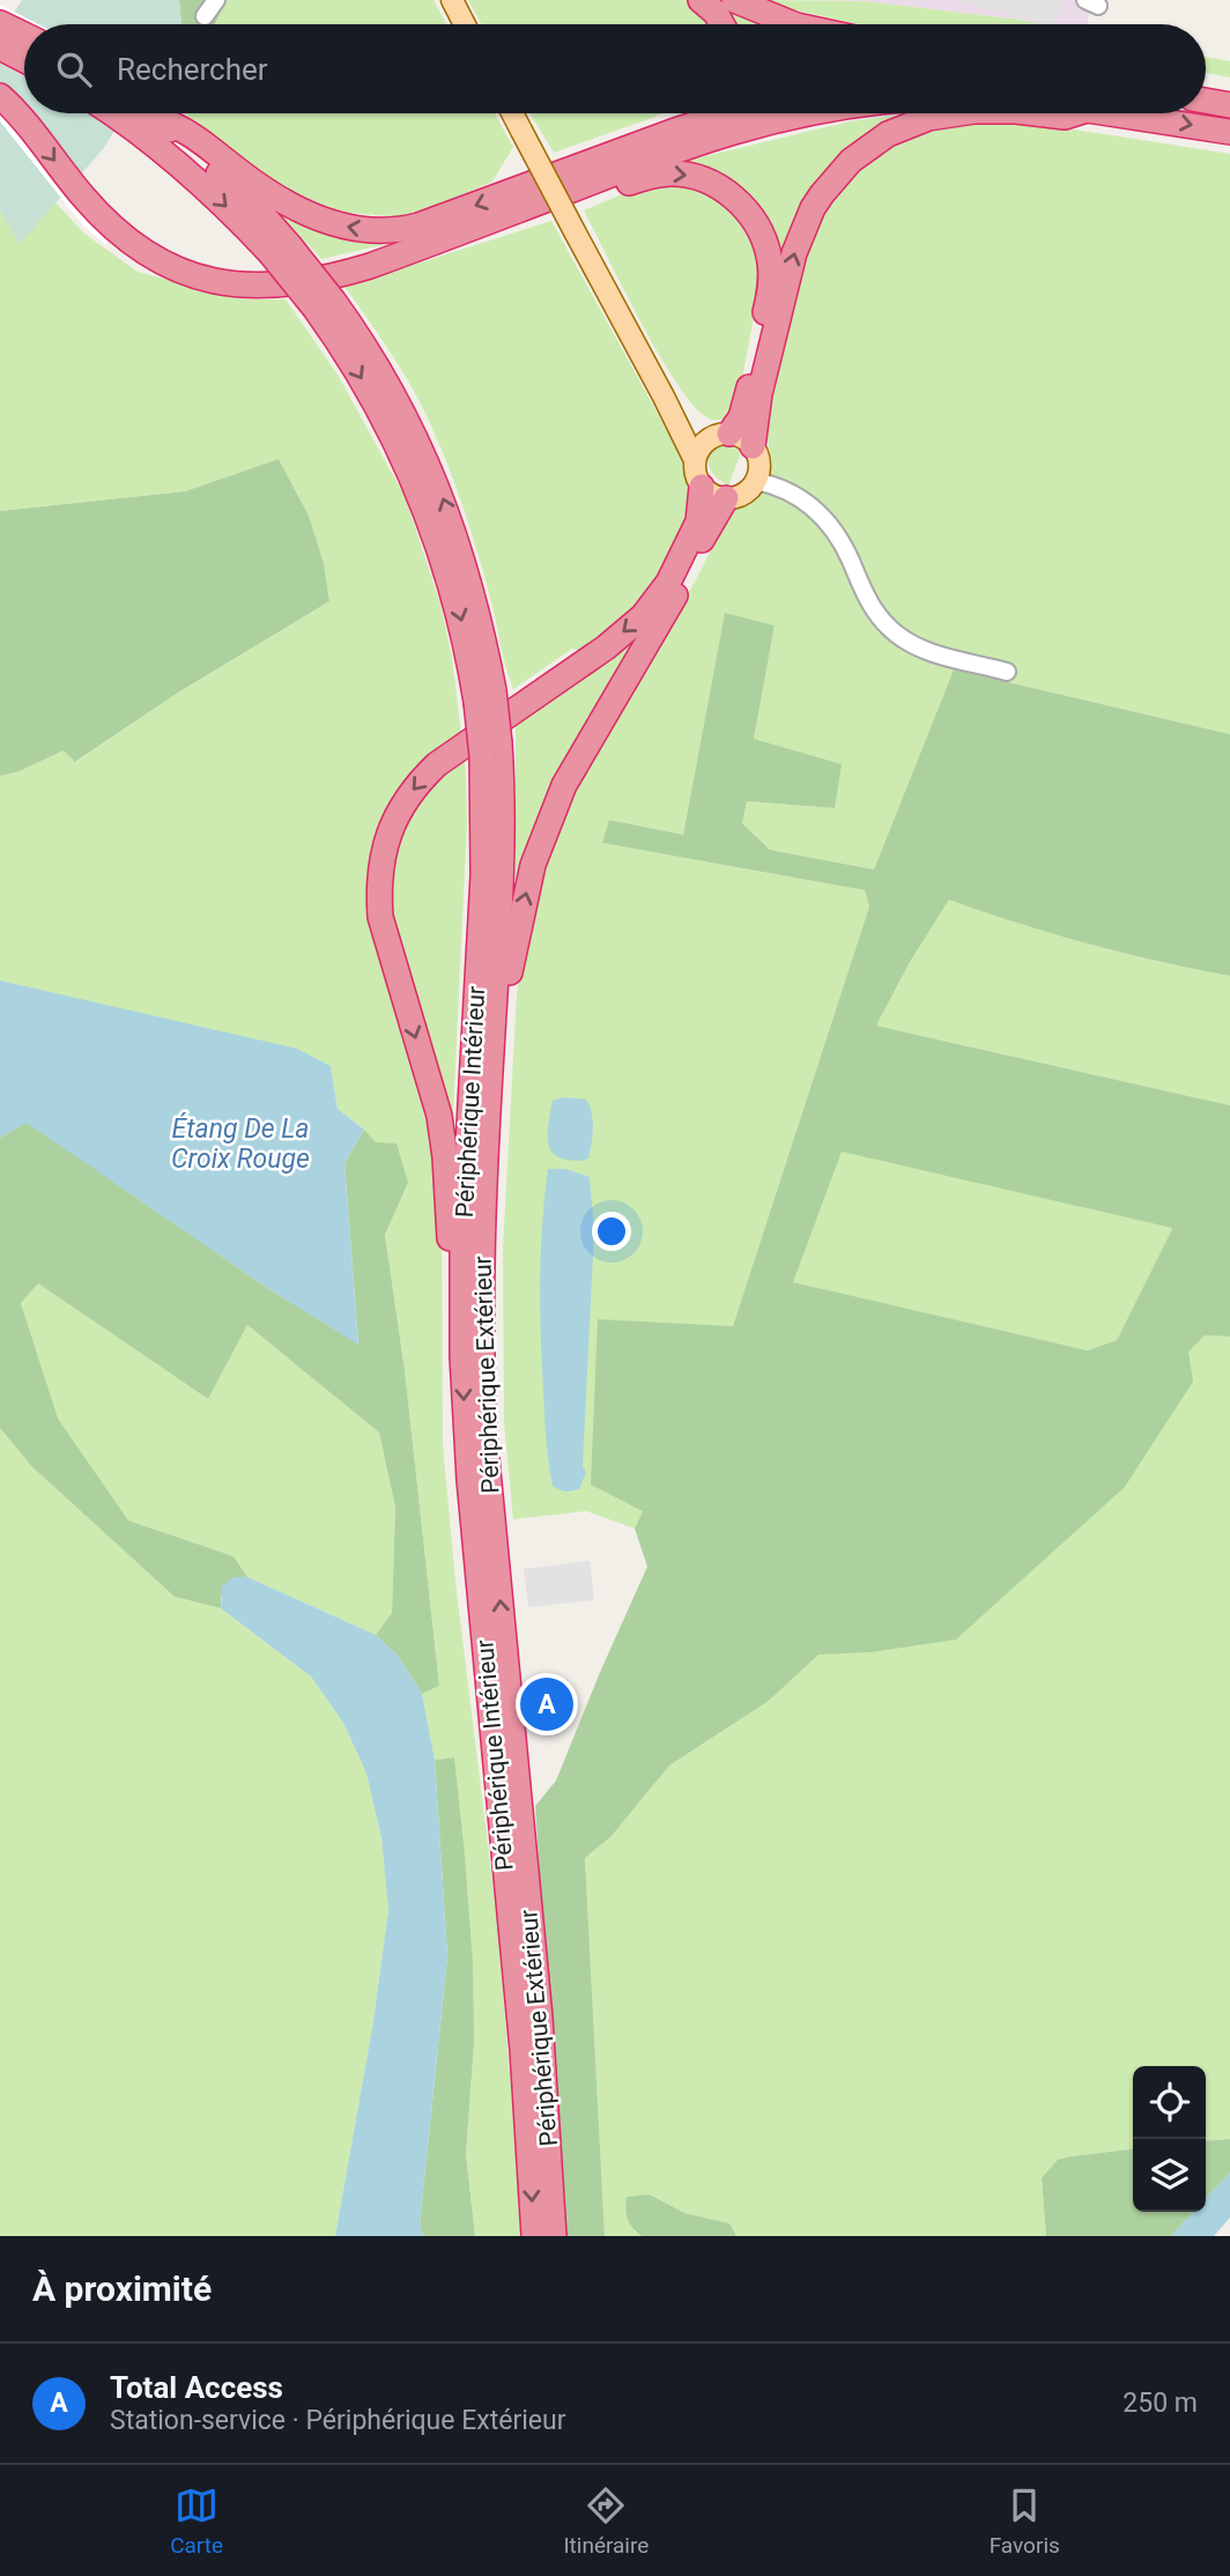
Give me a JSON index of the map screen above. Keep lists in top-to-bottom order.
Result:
{
  "streets": {
    "highway": ["Périphérique Intérieur", "Périphérique Extérieur"]
  },
  "crossings": [
    ["Périphérique Intérieur", "Périphérique Extérieur"]
  ],
  "one_way": ["Périphérique Intérieur", "Périphérique Extérieur"],
  "water": ["Étang De La Croix Rouge"],
  "page": {
    "search": "Rechercher",
    "pins": "A",
    "heading": "À proximité",
    "list": [
      {
        "mark": "A",
        "name": "Total Access",
        "note": "Station-service · Périphérique Extérieur",
        "value": "250 m"
      }
    ],
    "nav": ["Carte", "Itinéraire", "Favoris"]
  }
}
